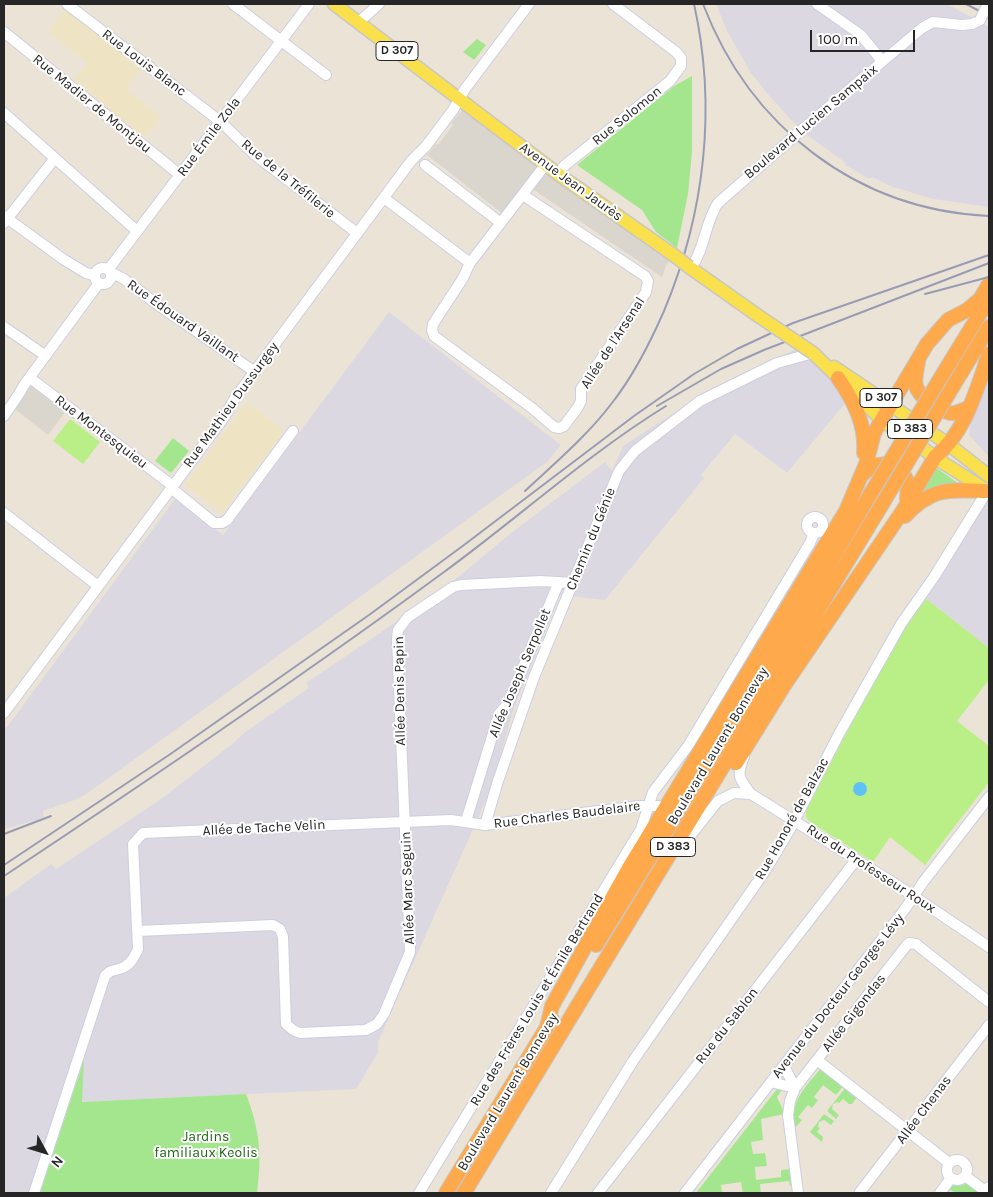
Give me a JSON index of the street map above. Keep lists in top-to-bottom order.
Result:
{
  "streets": {
    "highway": ["D 383", "Boulevard Laurent Bonnevay"],
    "main road": ["D 307", "Avenue Jean Jaurès"],
    "street": [
      "Rue Louis Blanc",
      "Rue Madier de Montjau",
      "Rue Solomon",
      "Boulevard Lucien Sampaix",
      "Rue Émile Zola",
      "Rue de la Tréfilerie",
      "Rue Édouard Vaillant",
      "Allée de l'Arsenal",
      "Rue Mathieu Dussurgey",
      "Rue Montesquieu",
      "Chemin du Génie",
      "Allée Joseph Serpollet",
      "Allée Denis Papin",
      "Rue Charles Baudelaire",
      "Rue Honoré de Balzac",
      "Allée de Tache Velin",
      "Rue du Professeur Roux",
      "Allée Marc Seguin",
      "Avenue du Docteur Georges Lévy",
      "Rue des Frères Louis et Émile Bertrand",
      "Allée Gigondas",
      "Rue du Sablon",
      "Allée Chenas"
    ]
  },
  "crossings": [
    ["D 307", "Avenue Jean Jaurès"],
    ["D 307", "Chemin du Génie"],
    ["Rue Louis Blanc", "Rue Émile Zola"],
    ["Rue Louis Blanc", "Rue de la Tréfilerie"],
    ["Rue Madier de Montjau", "Rue Émile Zola"],
    ["Rue Solomon", "Avenue Jean Jaurès"],
    ["Boulevard Lucien Sampaix", "Avenue Jean Jaurès"],
    ["Rue Émile Zola", "Rue de la Tréfilerie"],
    ["Rue Émile Zola", "Rue Édouard Vaillant"],
    ["Rue de la Tréfilerie", "Rue Mathieu Dussurgey"],
    ["Avenue Jean Jaurès", "Allée de l'Arsenal"],
    ["Avenue Jean Jaurès", "Rue Mathieu Dussurgey"],
    ["Avenue Jean Jaurès", "Chemin du Génie"],
    ["Rue Édouard Vaillant", "Rue Mathieu Dussurgey"],
    ["Rue Mathieu Dussurgey", "Rue Montesquieu"],
    ["Chemin du Génie", "Allée Denis Papin"],
    ["Chemin du Génie", "Rue Charles Baudelaire"],
    ["Chemin du Génie", "Allée de Tache Velin"],
    ["Allée Joseph Serpollet", "Allée Denis Papin"],
    ["Allée Joseph Serpollet", "Allée de Tache Velin"],
    ["Allée Denis Papin", "Allée de Tache Velin"],
    ["Allée Denis Papin", "Allée Marc Seguin"],
    ["Rue Charles Baudelaire", "Allée de Tache Velin"],
    ["Rue Charles Baudelaire", "Rue des Frères Louis et Émile Bertrand"],
    ["Rue Honoré de Balzac", "Rue du Professeur Roux"],
    ["Allée de Tache Velin", "Allée Marc Seguin"],
    ["Rue du Professeur Roux", "Avenue du Docteur Georges Lévy"],
    ["Rue du Professeur Roux", "Rue du Sablon"]
  ],
  "parks": ["Jardins familiaux Keolis"],
  "scale_bar": "100 m",
  "north": "bottom right"
}
